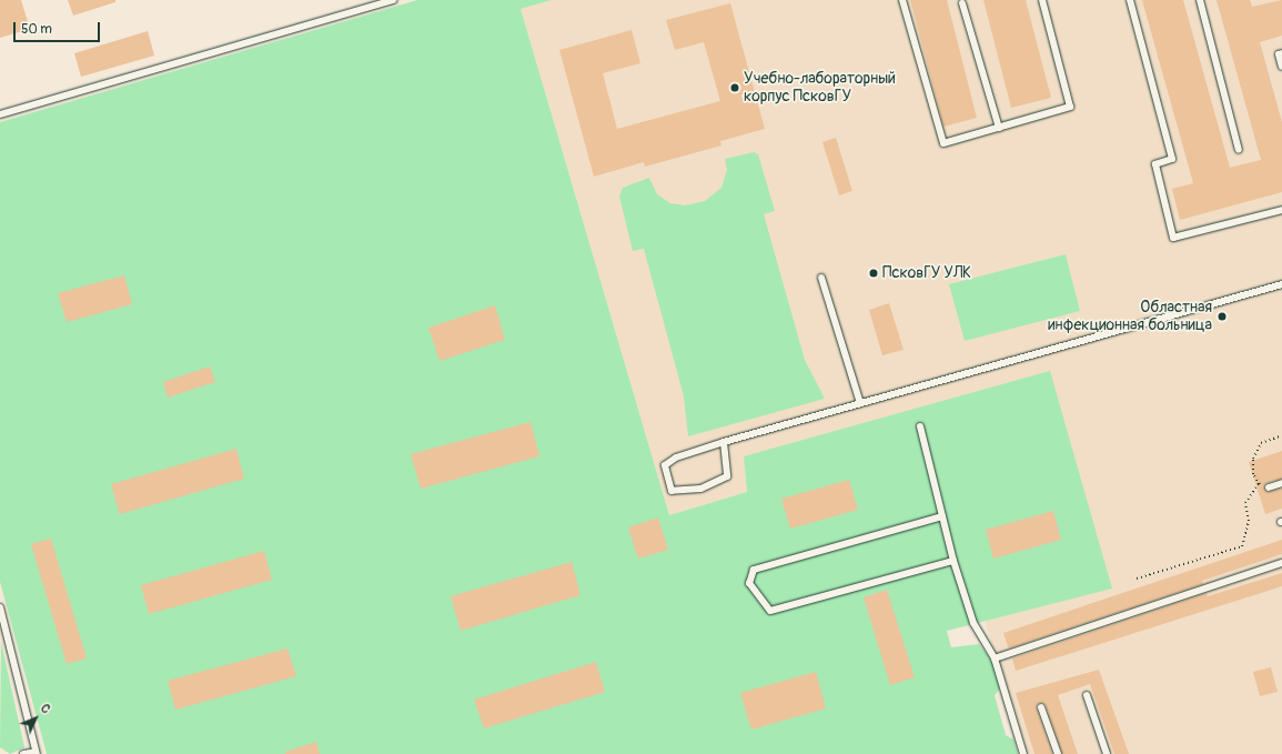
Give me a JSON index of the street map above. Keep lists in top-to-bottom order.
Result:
{
  "places": ["Учебно-лабораторный корпус ПсковГУ", "ПсковГУ УЛК", "Областная инфекционная больница"],
  "scale_bar": "50 m",
  "north": "top right"
}
